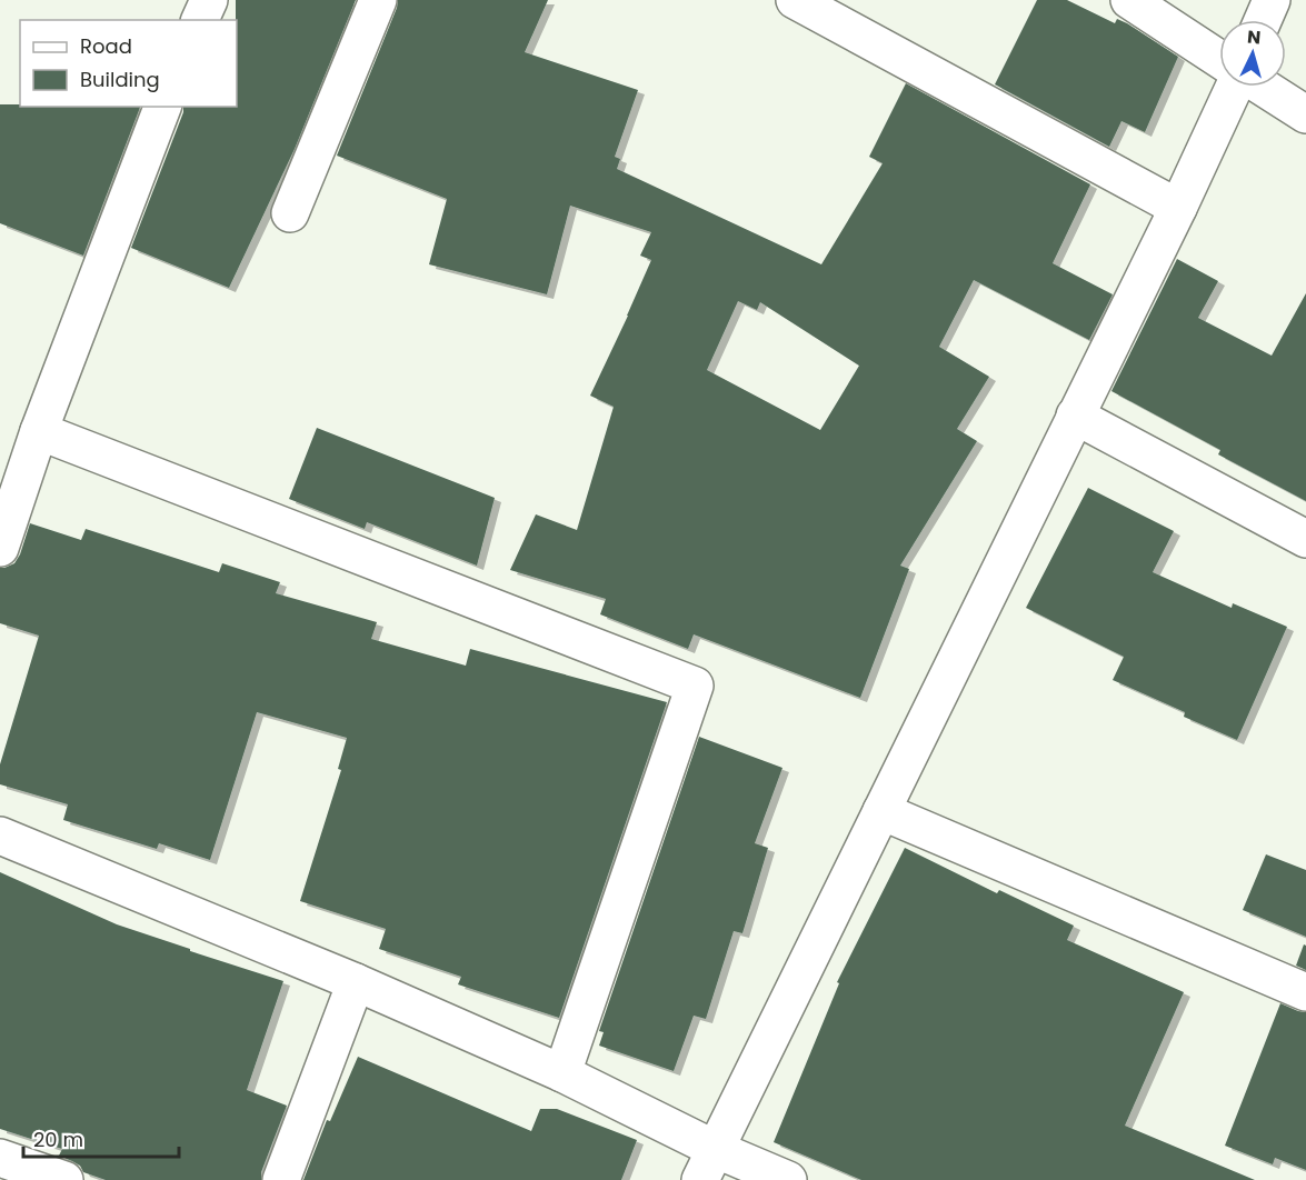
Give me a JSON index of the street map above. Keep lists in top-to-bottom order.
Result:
{
  "legend": ["Road", "Building"],
  "scale_bar": "20 m",
  "north": "top"
}
